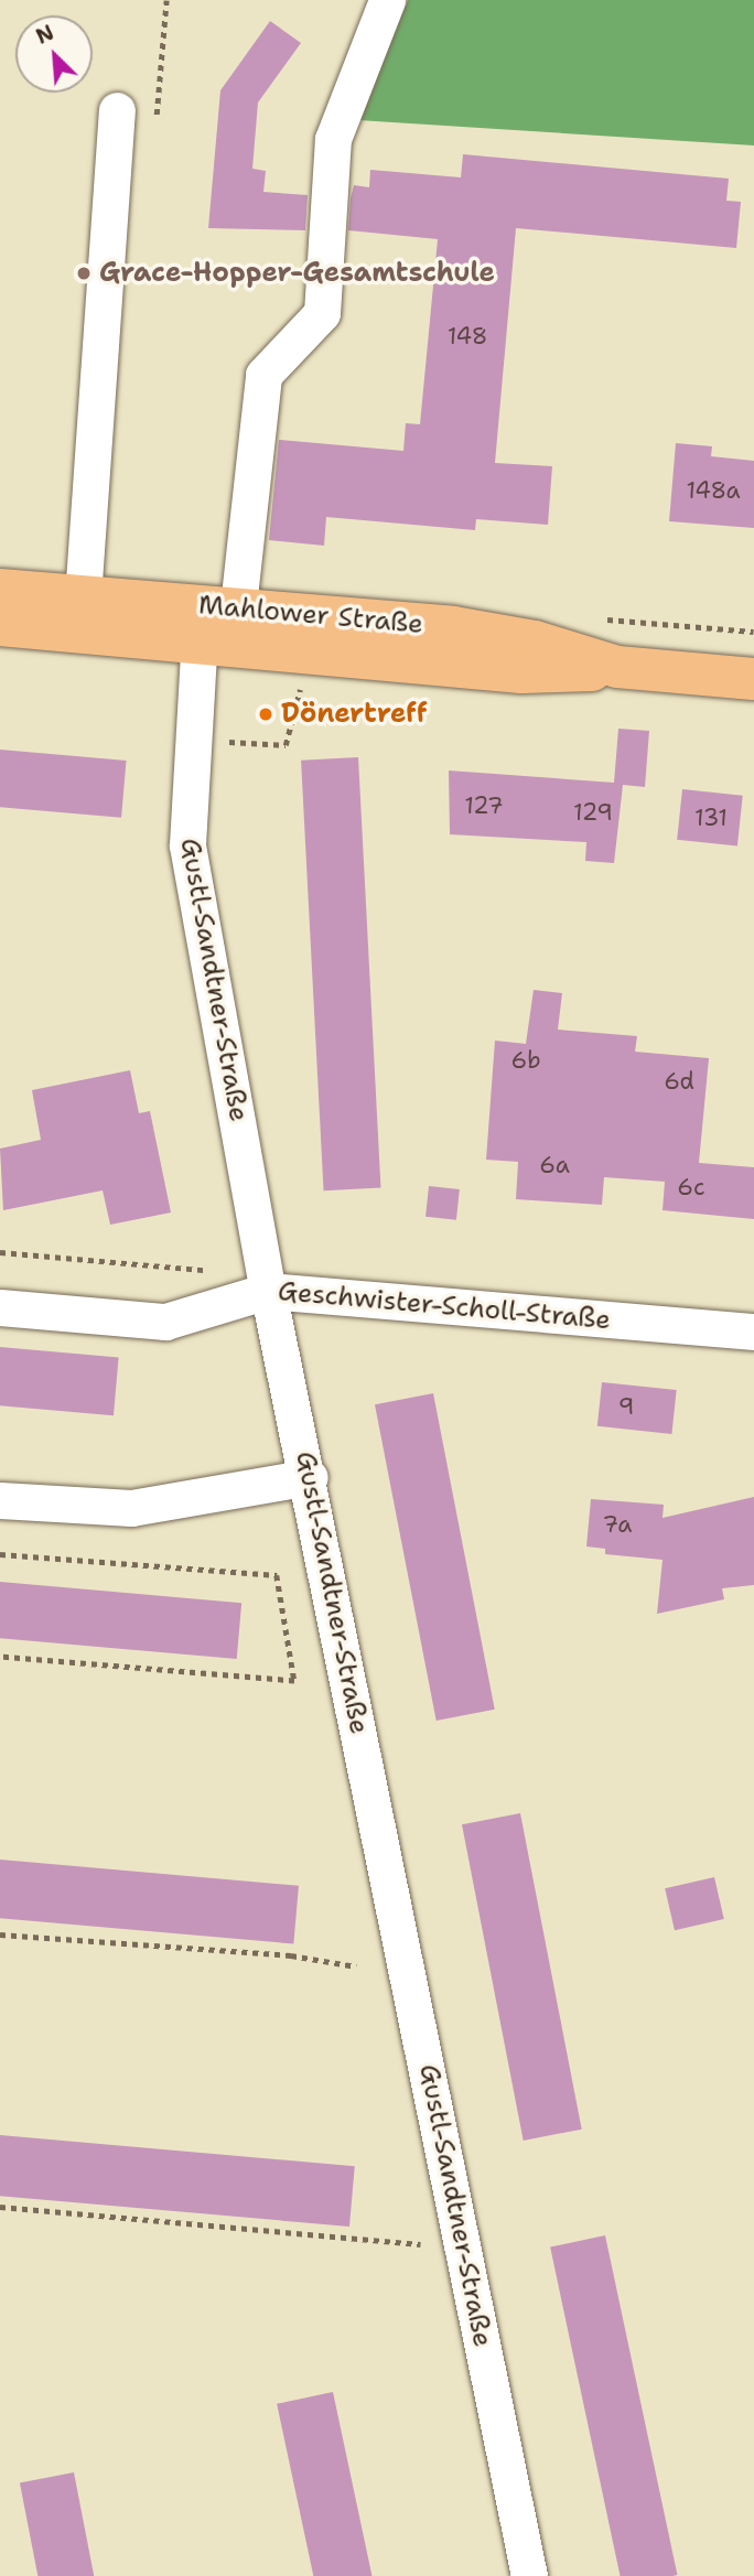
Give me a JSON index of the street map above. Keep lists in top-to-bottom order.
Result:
{
  "streets": {
    "main road": ["Mahlower Straße"],
    "street": ["Gustl-Sandtner-Straße", "Geschwister-Scholl-Straße"]
  },
  "crossings": [
    ["Mahlower Straße", "Gustl-Sandtner-Straße"],
    ["Gustl-Sandtner-Straße", "Geschwister-Scholl-Straße"]
  ],
  "places": ["Grace-Hopper-Gesamtschule", "Dönertreff"],
  "house_numbers": [
    "148",
    "148a",
    "127",
    "129",
    "131",
    "6b",
    "6d",
    "6a",
    "6c",
    "9",
    "7a"
  ],
  "north": "top left"
}
